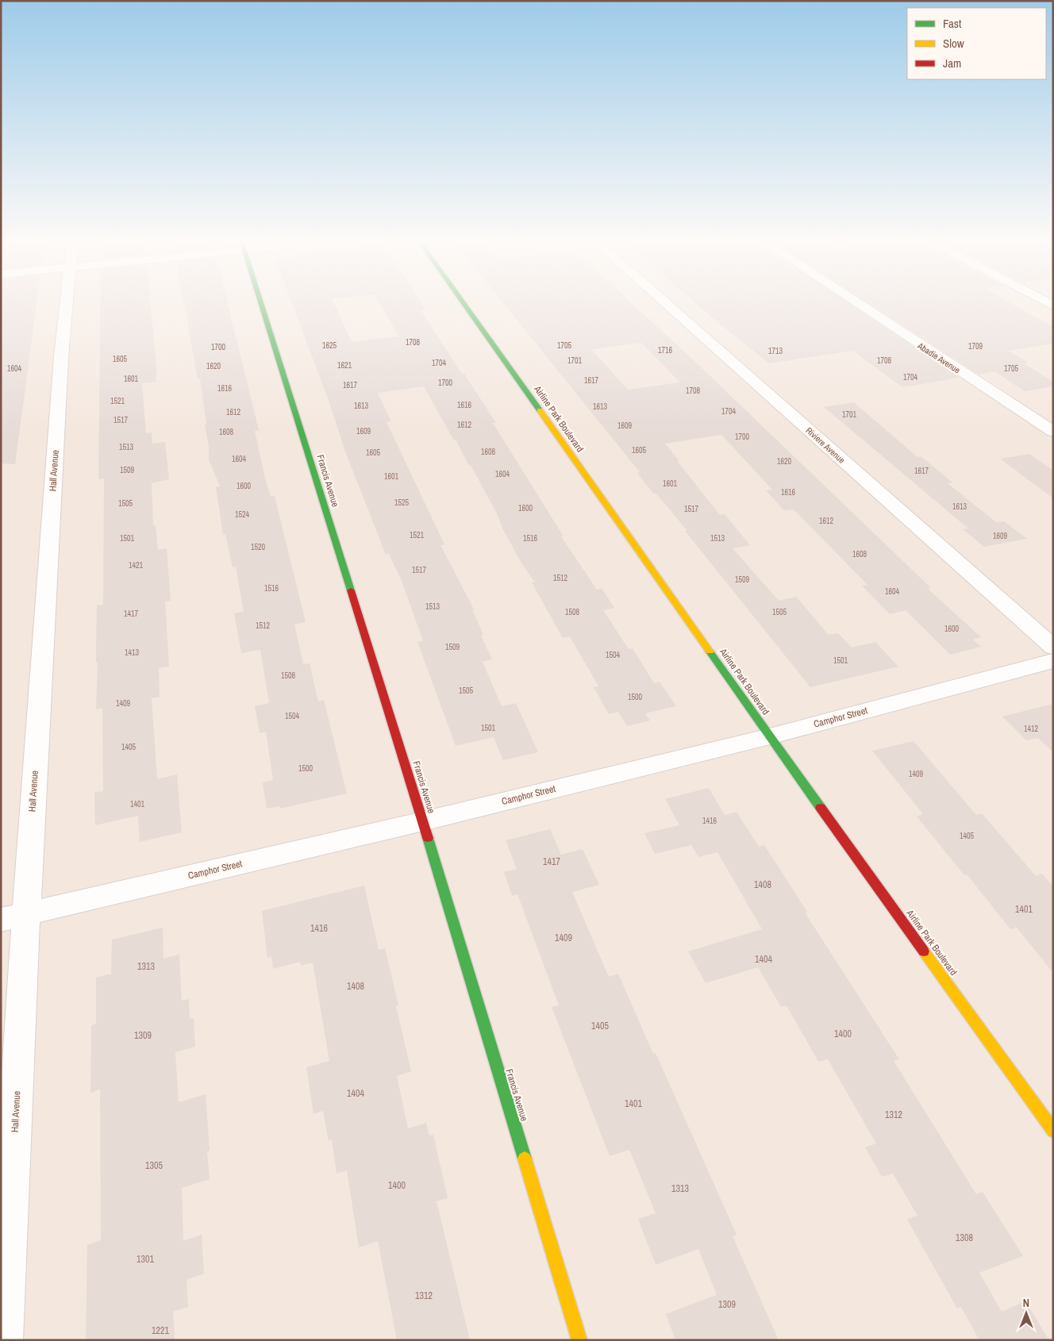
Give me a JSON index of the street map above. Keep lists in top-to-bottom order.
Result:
{
  "streets": {
    "street": [
      "Abadie Avenue",
      "Airline Park Boulevard",
      "Riviere Avenue",
      "Hall Avenue",
      "Francis Avenue",
      "Camphor Street"
    ]
  },
  "crossings": [
    ["Airline Park Boulevard", "Camphor Street"],
    ["Hall Avenue", "Camphor Street"],
    ["Francis Avenue", "Camphor Street"]
  ],
  "house_numbers": [
    "1708",
    "1625",
    "1705",
    "1709",
    "1700",
    "1716",
    "1713",
    "1605",
    "1701",
    "1708",
    "1704",
    "1621",
    "1620",
    "1604",
    "1705",
    "1704",
    "1601",
    "1617",
    "1700",
    "1617",
    "1616",
    "1708",
    "1521",
    "1616",
    "1613",
    "1613",
    "1704",
    "1612",
    "1701",
    "1517",
    "1612",
    "1609",
    "1609",
    "1608",
    "1700",
    "1513",
    "1605",
    "1608",
    "1605",
    "1604",
    "1620",
    "1509",
    "1617",
    "1604",
    "1601",
    "1601",
    "1600",
    "1616",
    "1525",
    "1505",
    "1613",
    "1600",
    "1517",
    "1524",
    "1612",
    "1521",
    "1609",
    "1501",
    "1516",
    "1513",
    "1520",
    "1608",
    "1421",
    "1517",
    "1512",
    "1509",
    "1516",
    "1604",
    "1513",
    "1508",
    "1505",
    "1417",
    "1512",
    "1600",
    "1509",
    "1413",
    "1504",
    "1501",
    "1508",
    "1505",
    "1500",
    "1409",
    "1504",
    "1501",
    "1412",
    "1405",
    "1500",
    "1409",
    "1401",
    "1416",
    "1405",
    "1417",
    "1408",
    "1401",
    "1416",
    "1409",
    "1404",
    "1313",
    "1408",
    "1405",
    "1400",
    "1309",
    "1404",
    "1401",
    "1312",
    "1305",
    "1400",
    "1313",
    "1308",
    "1301",
    "1312",
    "1309",
    "1221"
  ],
  "legend": ["Fast", "Slow", "Jam"],
  "north": "top"
}
